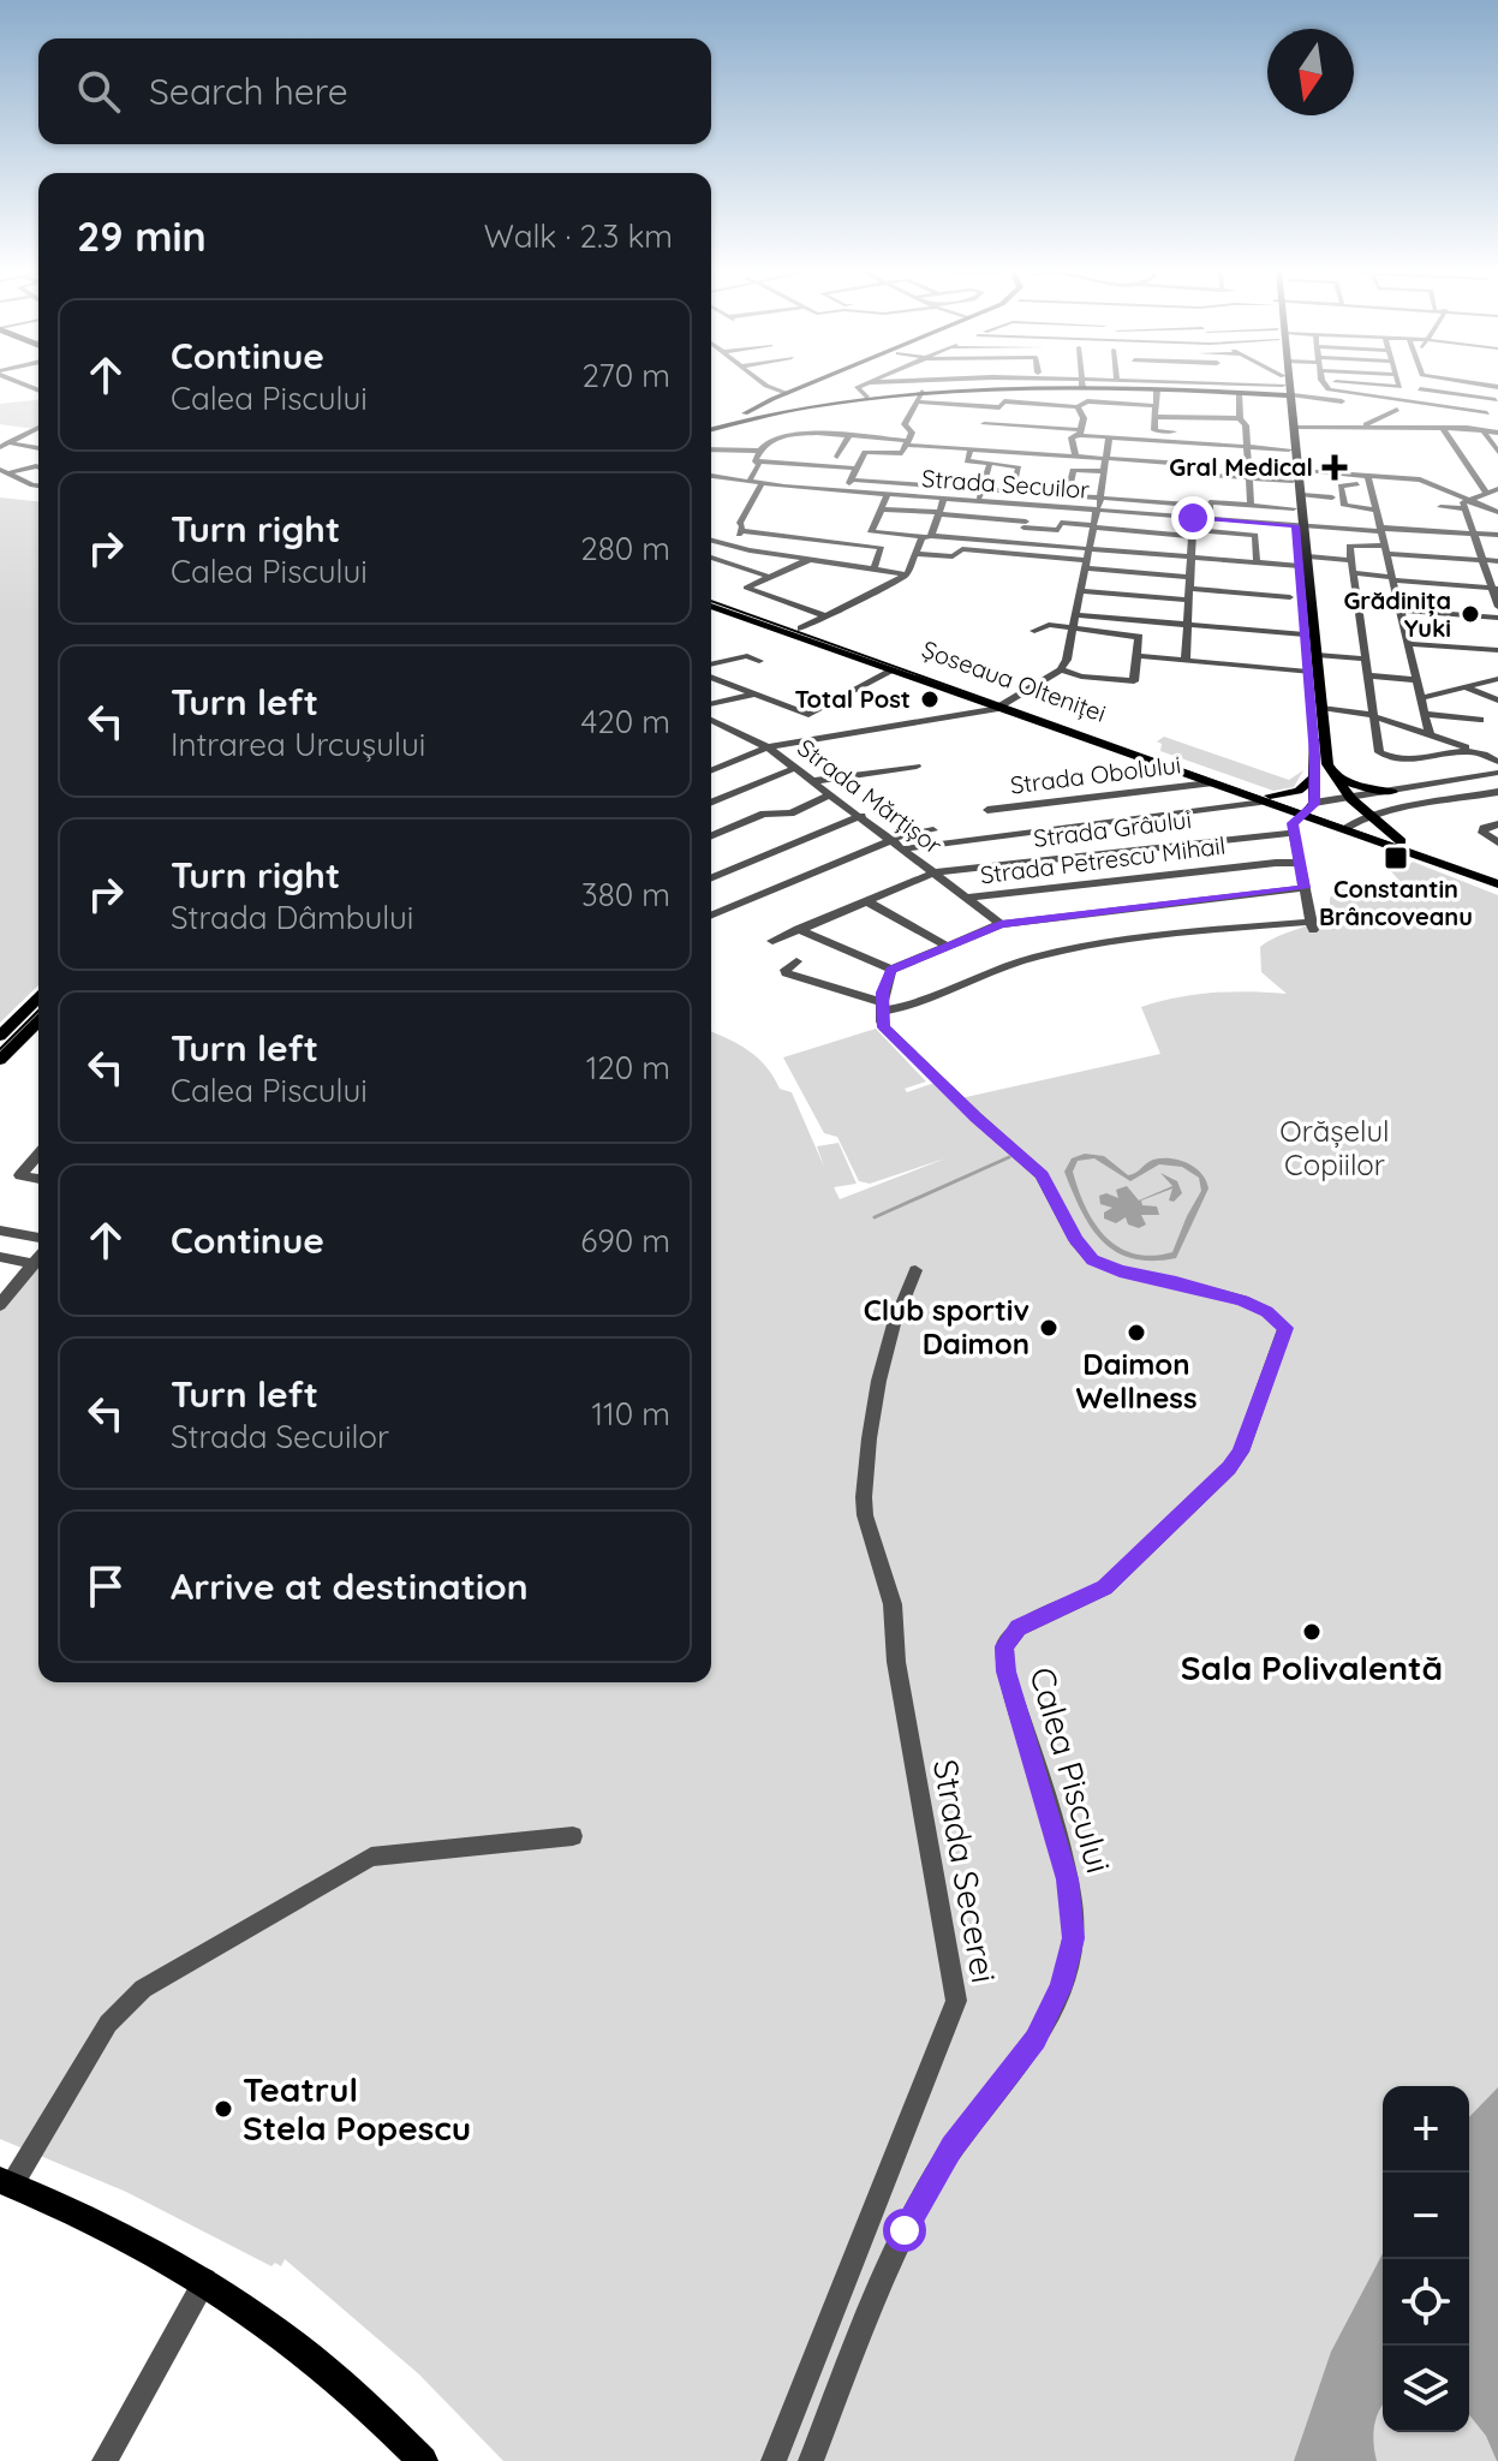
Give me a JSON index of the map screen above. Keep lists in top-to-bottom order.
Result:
{
  "streets": {
    "main road": ["Șoseaua Olteniței"],
    "street": [
      "Strada Secuilor",
      "Strada Obolului",
      "Strada Mărțișor",
      "Strada Grâului",
      "Strada Petrescu Mihail",
      "Calea Piscului",
      "Strada Secerei"
    ]
  },
  "crossings": [
    ["Șoseaua Olteniței", "Strada Obolului"],
    ["Strada Mărțișor", "Strada Grâului"],
    ["Strada Mărțișor", "Strada Petrescu Mihail"]
  ],
  "parks": ["Orășelul Copiilor"],
  "places": {
    "health": ["Gral Medical"],
    "other": [
      "Grădinița Yuki",
      "Total Post",
      "Club sportiv Daimon",
      "Daimon Wellness",
      "Sala Polivalentă",
      "Teatrul Stela Popescu"
    ],
    "transit": ["Constantin Brâncoveanu"]
  },
  "north": "bottom",
  "page": {
    "search": "Search here",
    "heading": ["29 min", "Walk · 2.3 km"],
    "list": [
      ["Continue", "Calea Piscului", "270 m"],
      ["Turn right", "Calea Piscului", "280 m"],
      ["Turn left", "Intrarea Urcușului", "420 m"],
      ["Turn right", "Strada Dâmbului", "380 m"],
      ["Turn left", "Calea Piscului", "120 m"],
      ["Continue", "690 m"],
      ["Turn left", "Strada Secuilor", "110 m"],
      "Arrive at destination"
    ],
    "map_buttons": ["+", "−"]
  }
}
